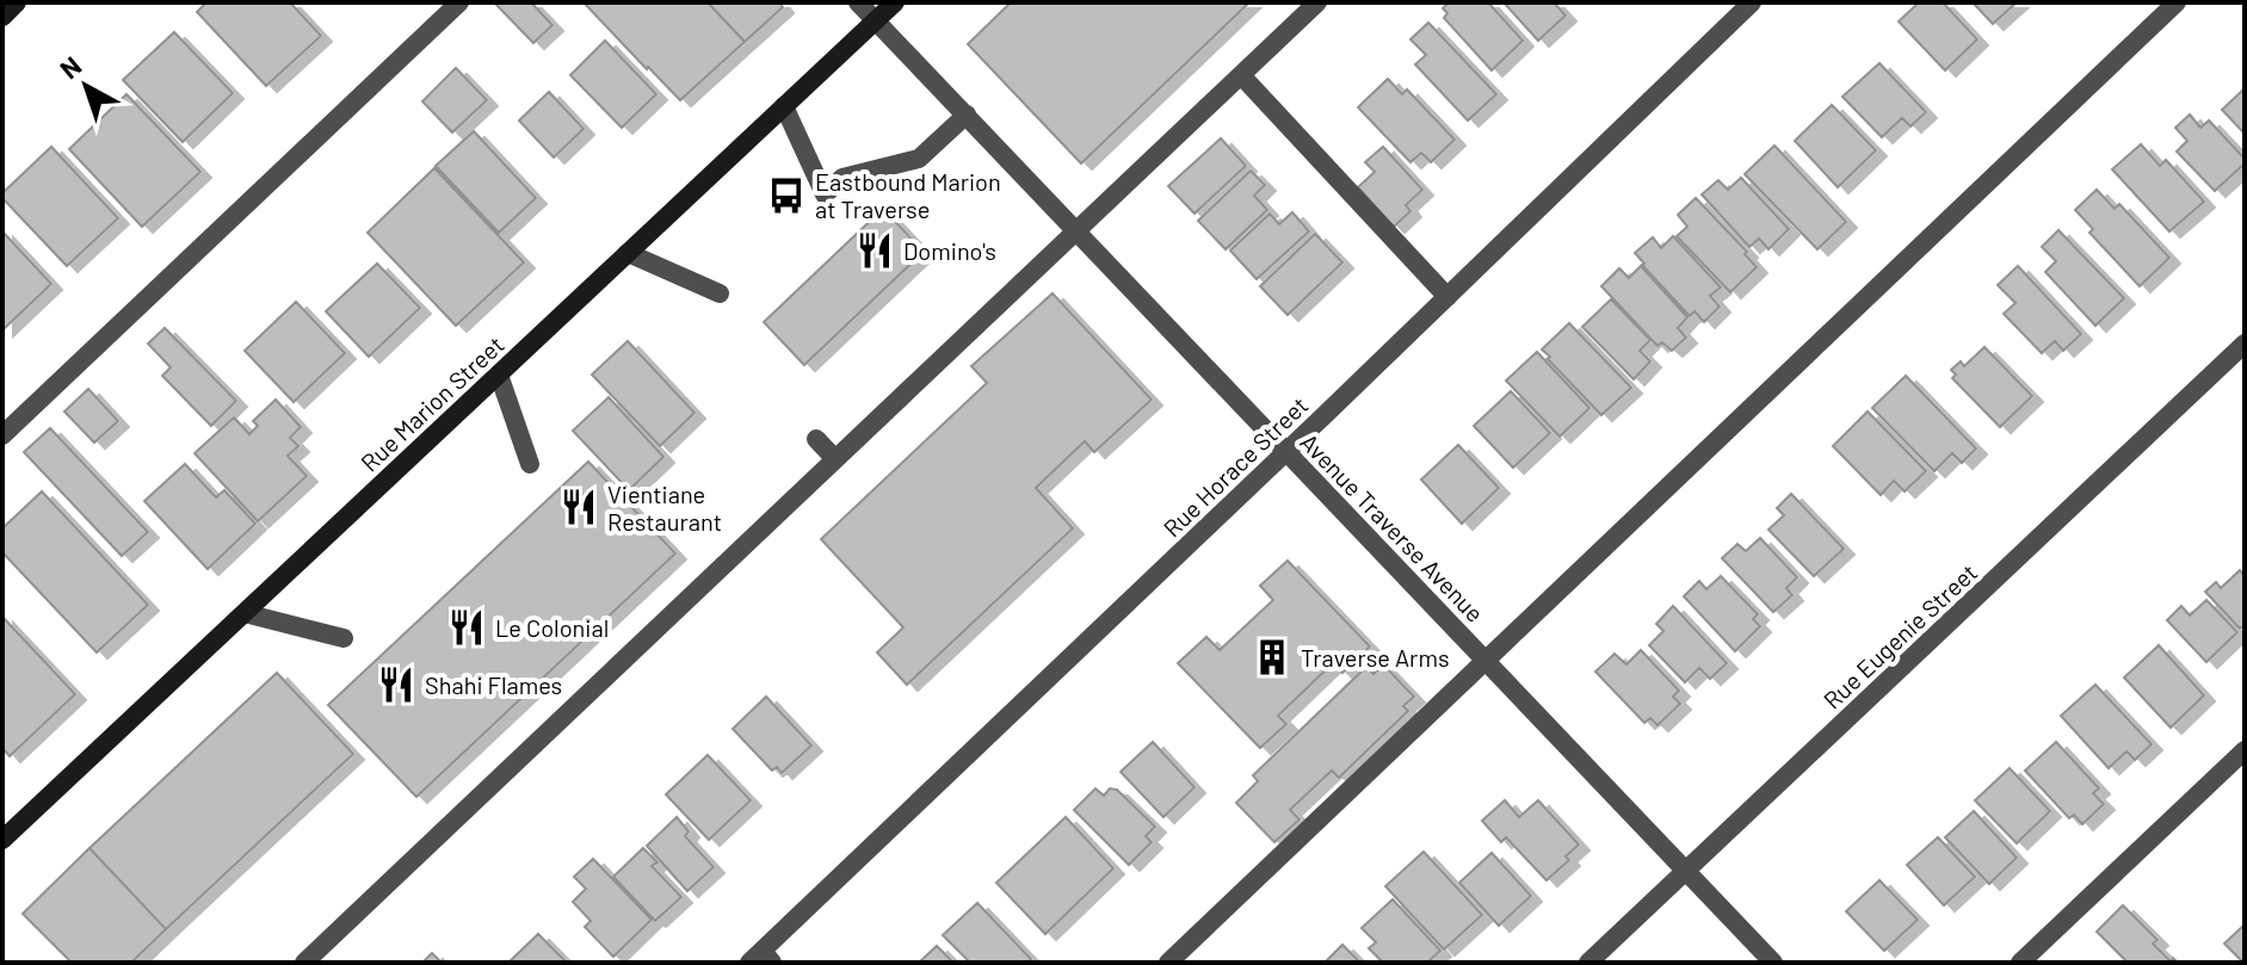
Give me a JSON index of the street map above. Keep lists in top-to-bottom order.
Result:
{
  "streets": {
    "main road": ["Rue Marion Street"],
    "street": ["Rue Horace Street", "Avenue Traverse Avenue", "Rue Eugenie Street"]
  },
  "crossings": [
    ["Rue Marion Street", "Avenue Traverse Avenue"],
    ["Rue Horace Street", "Avenue Traverse Avenue"],
    ["Avenue Traverse Avenue", "Rue Eugenie Street"]
  ],
  "places": {
    "bus stop": ["Eastbound Marion at Traverse"],
    "restaurant": [
      "Domino's",
      "Vientiane Restaurant",
      "Le Colonial",
      "Shahi Flames"
    ],
    "building": ["Traverse Arms"]
  },
  "north": "top left"
}
